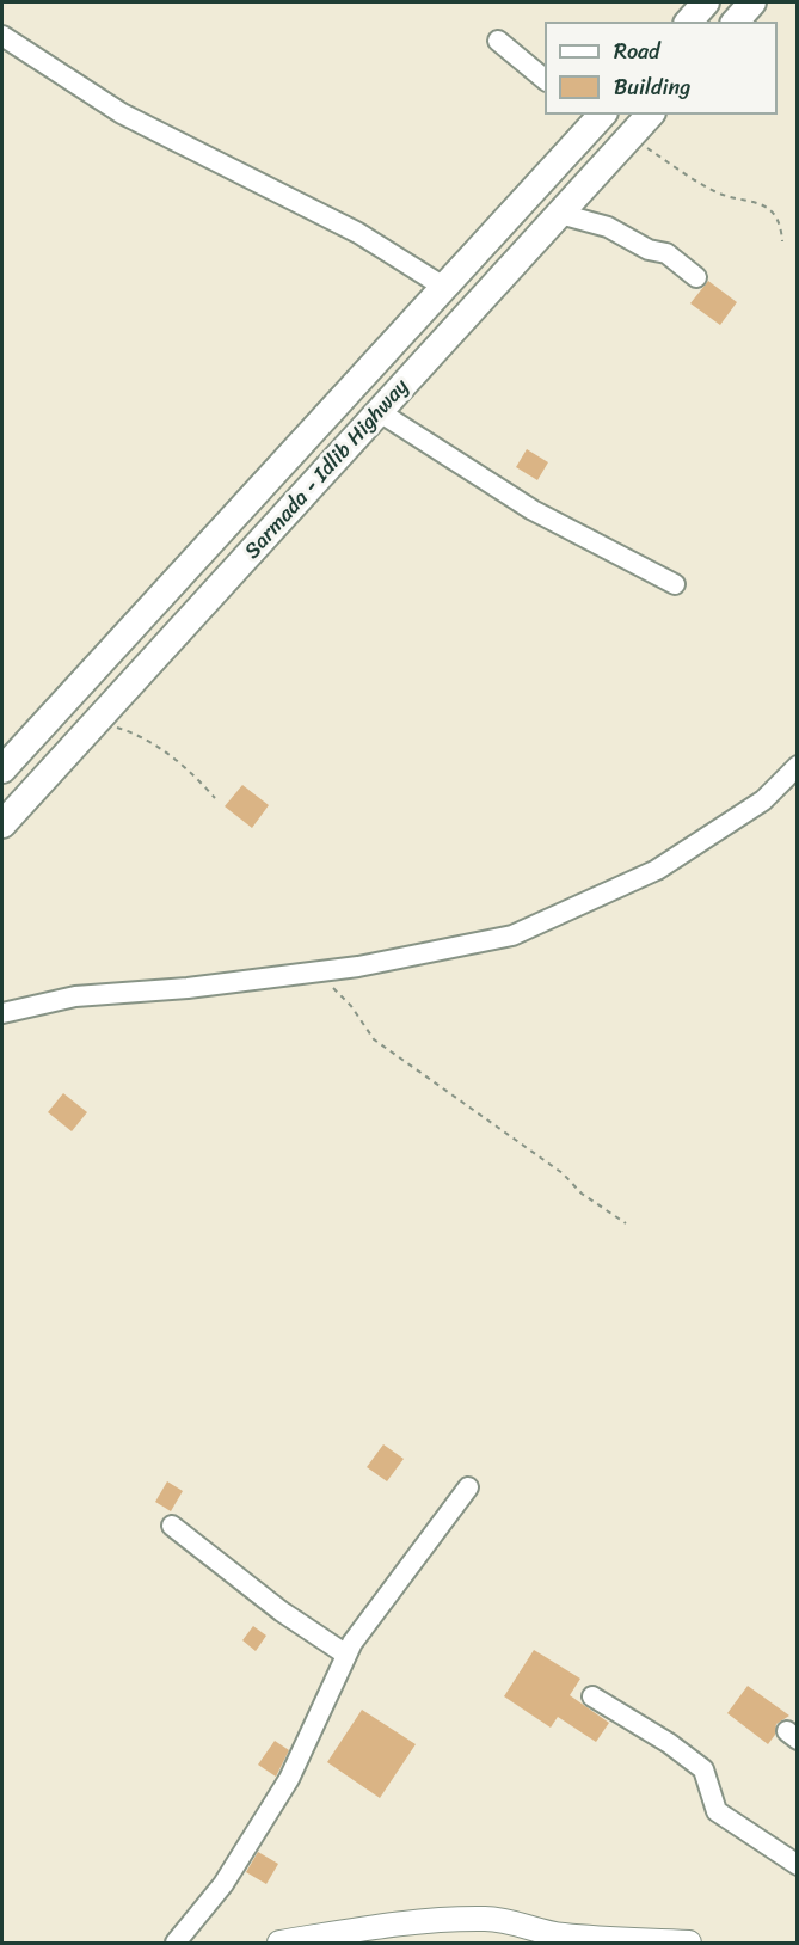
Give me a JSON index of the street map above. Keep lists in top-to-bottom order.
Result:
{
  "streets": {
    "highway": ["Sarmada - Idlib Highway"]
  },
  "legend": ["Road", "Building"]
}
